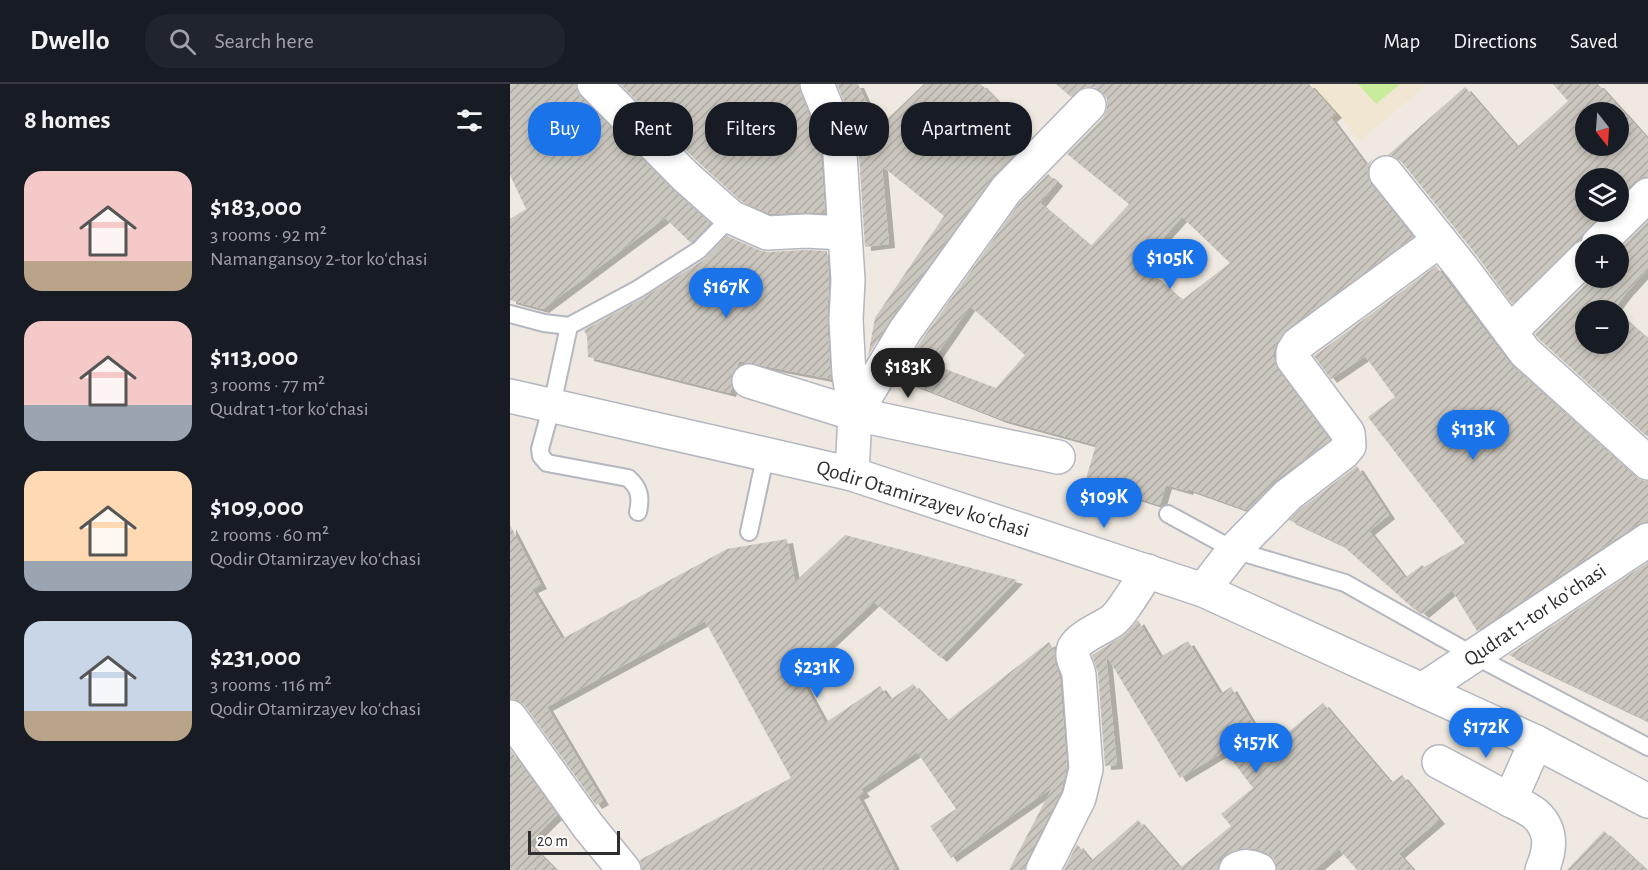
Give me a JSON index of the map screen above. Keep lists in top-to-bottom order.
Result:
{
  "streets": {
    "street": ["Qodir Otamirzayev koʻchasi", "Qudrat 1-tor koʻchasi"]
  },
  "crossings": [
    ["Qodir Otamirzayev koʻchasi", "Qudrat 1-tor koʻchasi"]
  ],
  "scale_bar": "20 m",
  "north": "bottom",
  "page": {
    "header": "Dwello",
    "search": "Search here",
    "nav": ["Map", "Directions", "Saved"],
    "heading": "8 homes",
    "map_buttons": ["+", "−"],
    "chip": [
      "Buy",
      "Rent",
      "Filters",
      "New",
      "Apartment"
    ],
    "list": [
      {
        "name": "$183,000",
        "note": "3 rooms · 92 m² · Namangansoy 2-tor koʻchasi"
      },
      {
        "name": "$113,000",
        "note": "3 rooms · 77 m² · Qudrat 1-tor koʻchasi"
      },
      {
        "name": "$109,000",
        "note": "2 rooms · 60 m² · Qodir Otamirzayev koʻchasi"
      },
      {
        "name": "$231,000",
        "note": "3 rooms · 116 m² · Qodir Otamirzayev koʻchasi"
      }
    ],
    "price": [
      "$105K",
      "$167K",
      "$183K",
      "$113K",
      "$109K",
      "$231K",
      "$172K",
      "$157K"
    ],
    "scale": "20 m"
  }
}
